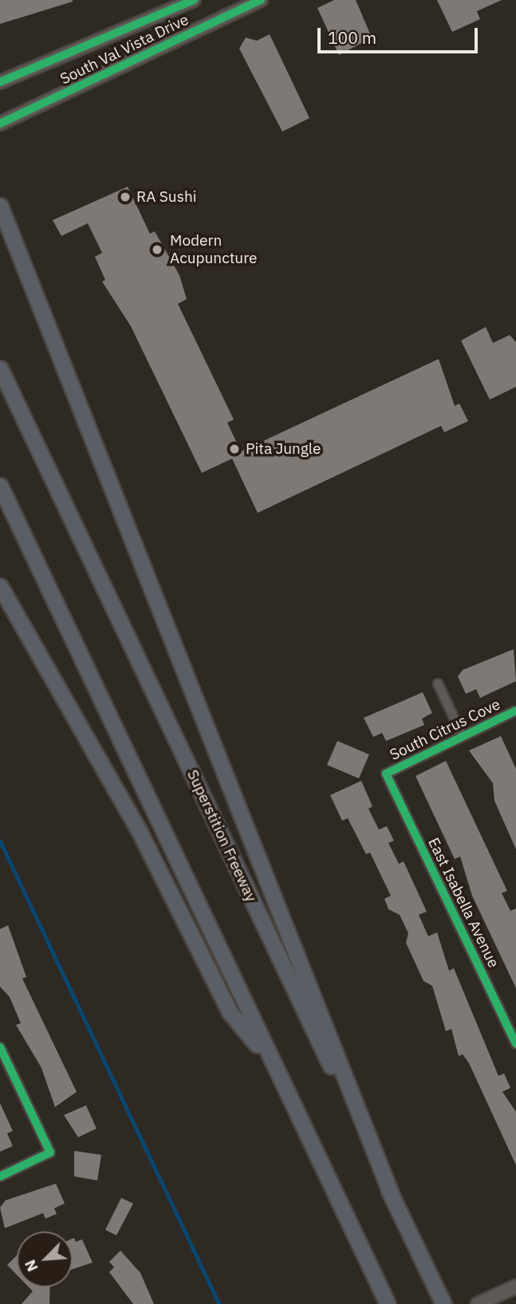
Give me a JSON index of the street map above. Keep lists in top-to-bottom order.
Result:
{
  "streets": {
    "highway": ["Superstition Freeway"],
    "main road": ["South Val Vista Drive"],
    "street": ["South Citrus Cove", "East Isabella Avenue"]
  },
  "crossings": [
    ["South Citrus Cove", "East Isabella Avenue"]
  ],
  "places": ["RA Sushi", "Modern Acupuncture", "Pita Jungle"],
  "scale_bar": "100 m",
  "north": "bottom left"
}
